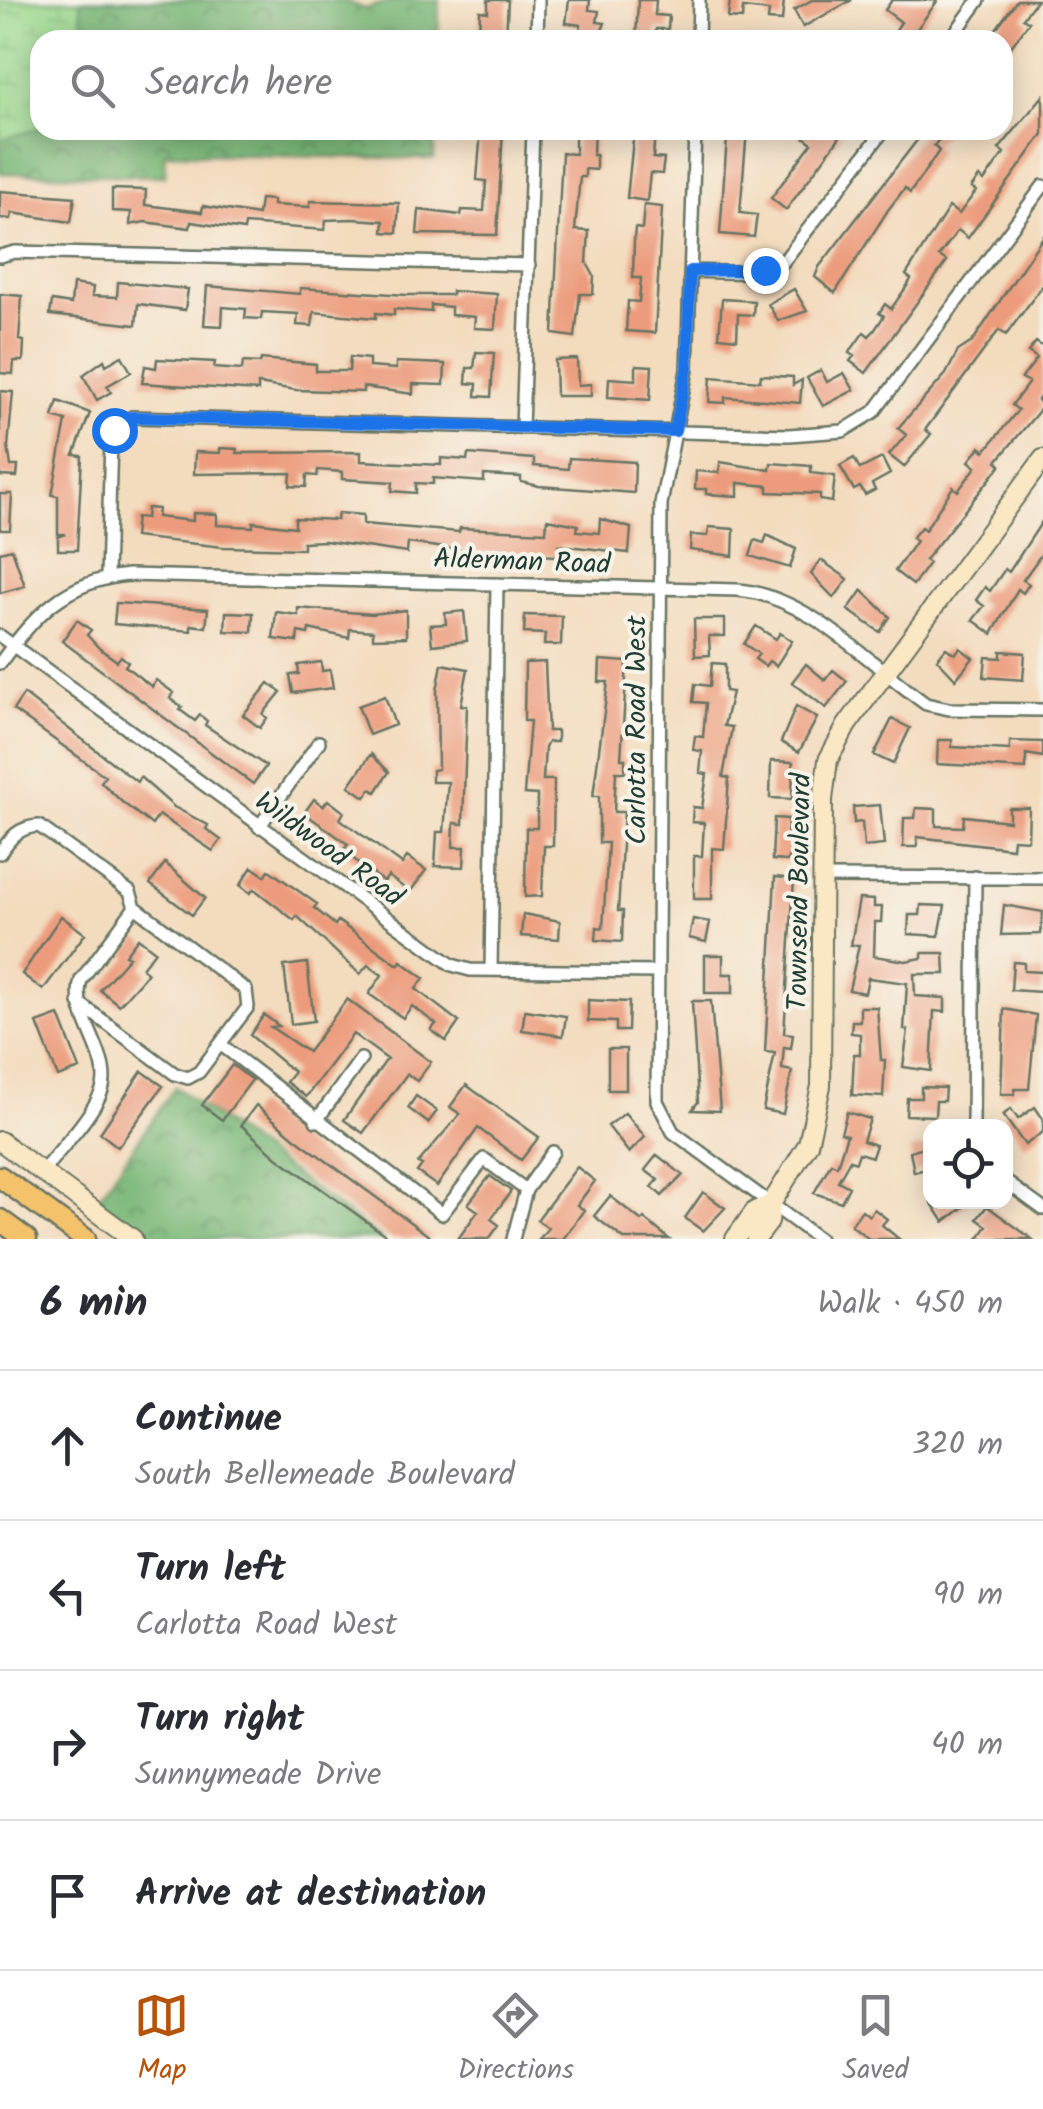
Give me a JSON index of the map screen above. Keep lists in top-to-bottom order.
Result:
{
  "streets": {
    "street": [
      "Alderman Road",
      "Carlotta Road West",
      "Wildwood Road",
      "Townsend Boulevard"
    ]
  },
  "crossings": [
    ["Alderman Road", "Carlotta Road West"],
    ["Alderman Road", "Wildwood Road"],
    ["Alderman Road", "Townsend Boulevard"],
    ["Carlotta Road West", "Wildwood Road"],
    ["Carlotta Road West", "Townsend Boulevard"]
  ],
  "page": {
    "search": "Search here",
    "heading": ["6 min", "Walk · 450 m"],
    "list": [
      ["Continue", "South Bellemeade Boulevard", "320 m"],
      ["Turn left", "Carlotta Road West", "90 m"],
      ["Turn right", "Sunnymeade Drive", "40 m"],
      "Arrive at destination"
    ],
    "nav": ["Map", "Directions", "Saved"]
  }
}
